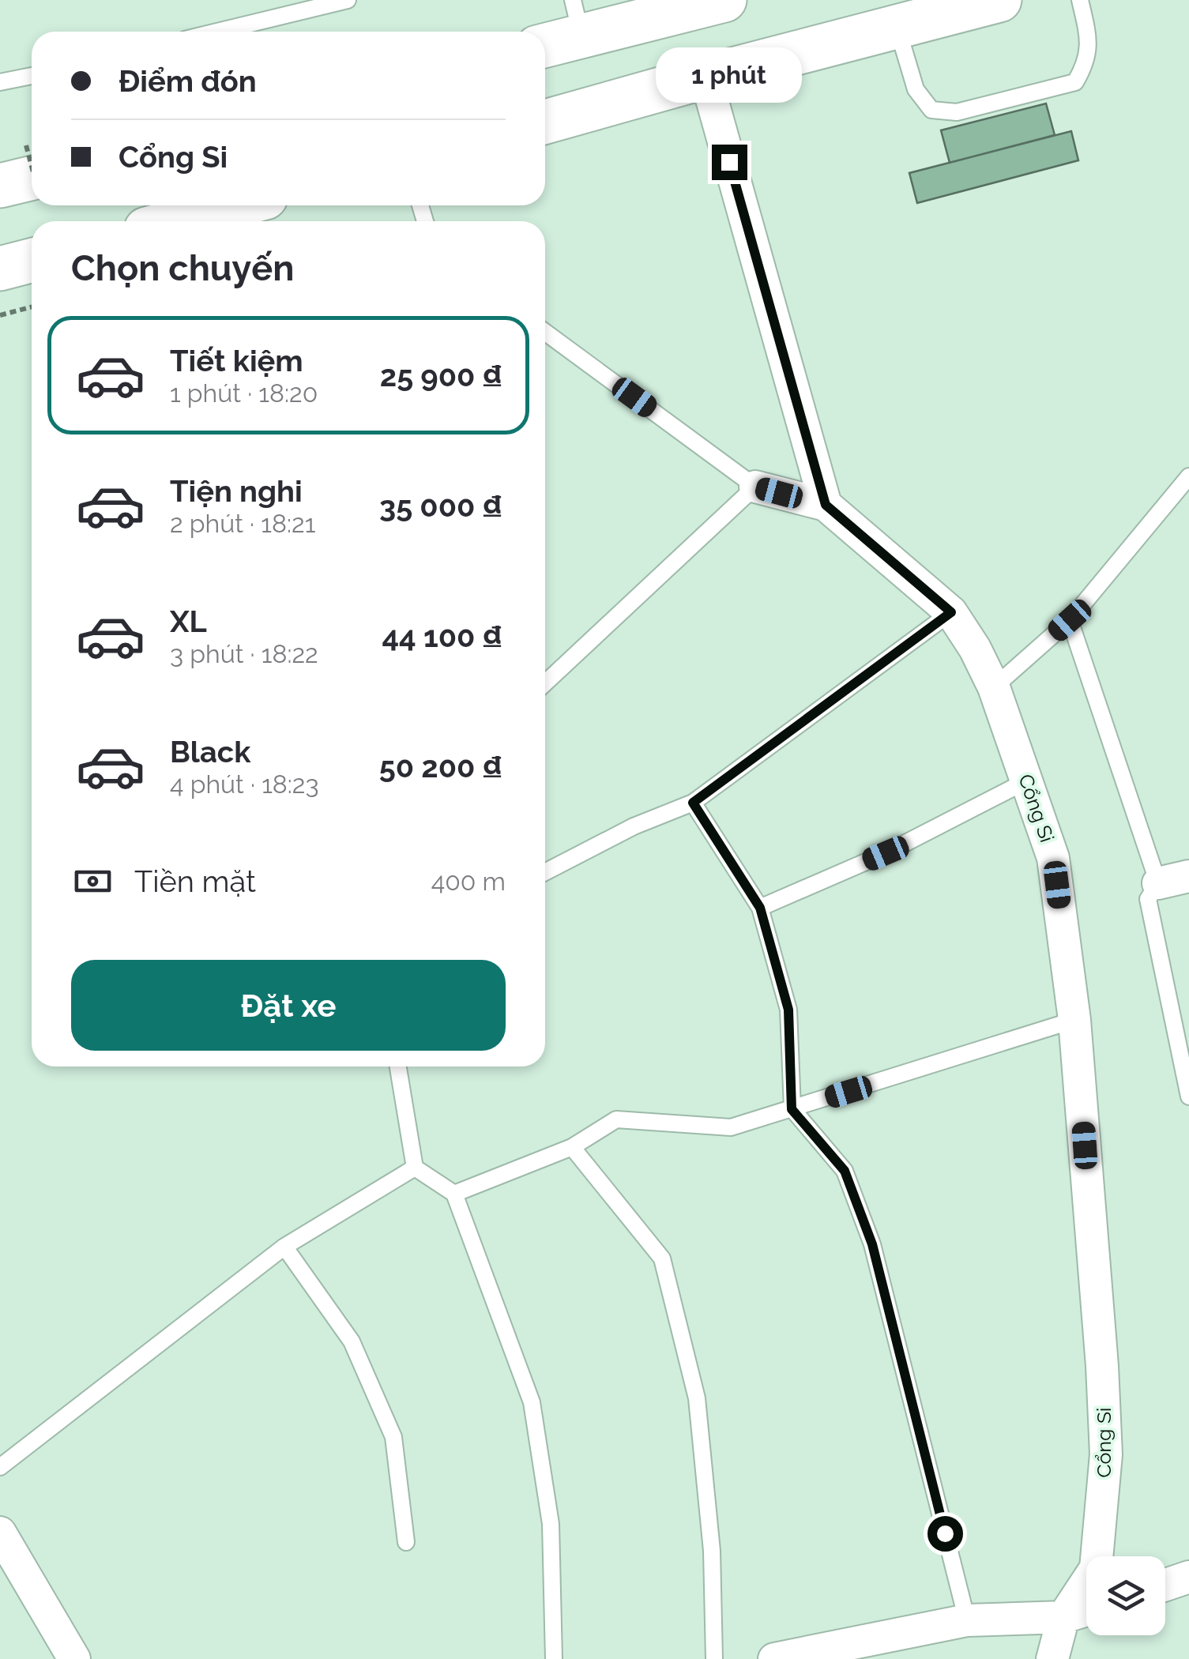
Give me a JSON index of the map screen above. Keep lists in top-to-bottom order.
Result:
{
  "streets": {
    "street": ["Cổng Si"]
  },
  "page": {
    "banner": ["Điểm đón", "Cổng Si"],
    "bubble": "1 phút",
    "heading": "Chọn chuyến",
    "list": [
      {
        "name": "Tiết kiệm",
        "note": "1 phút · 18:20",
        "value": "25 900 ₫"
      },
      {
        "name": "Tiện nghi",
        "note": "2 phút · 18:21",
        "value": "35 000 ₫"
      },
      {
        "name": "XL",
        "note": "3 phút · 18:22",
        "value": "44 100 ₫"
      },
      {
        "name": "Black",
        "note": "4 phút · 18:23",
        "value": "50 200 ₫"
      }
    ],
    "pay": ["Tiền mặt", "400 m"],
    "buttons": "Đặt xe"
  }
}
